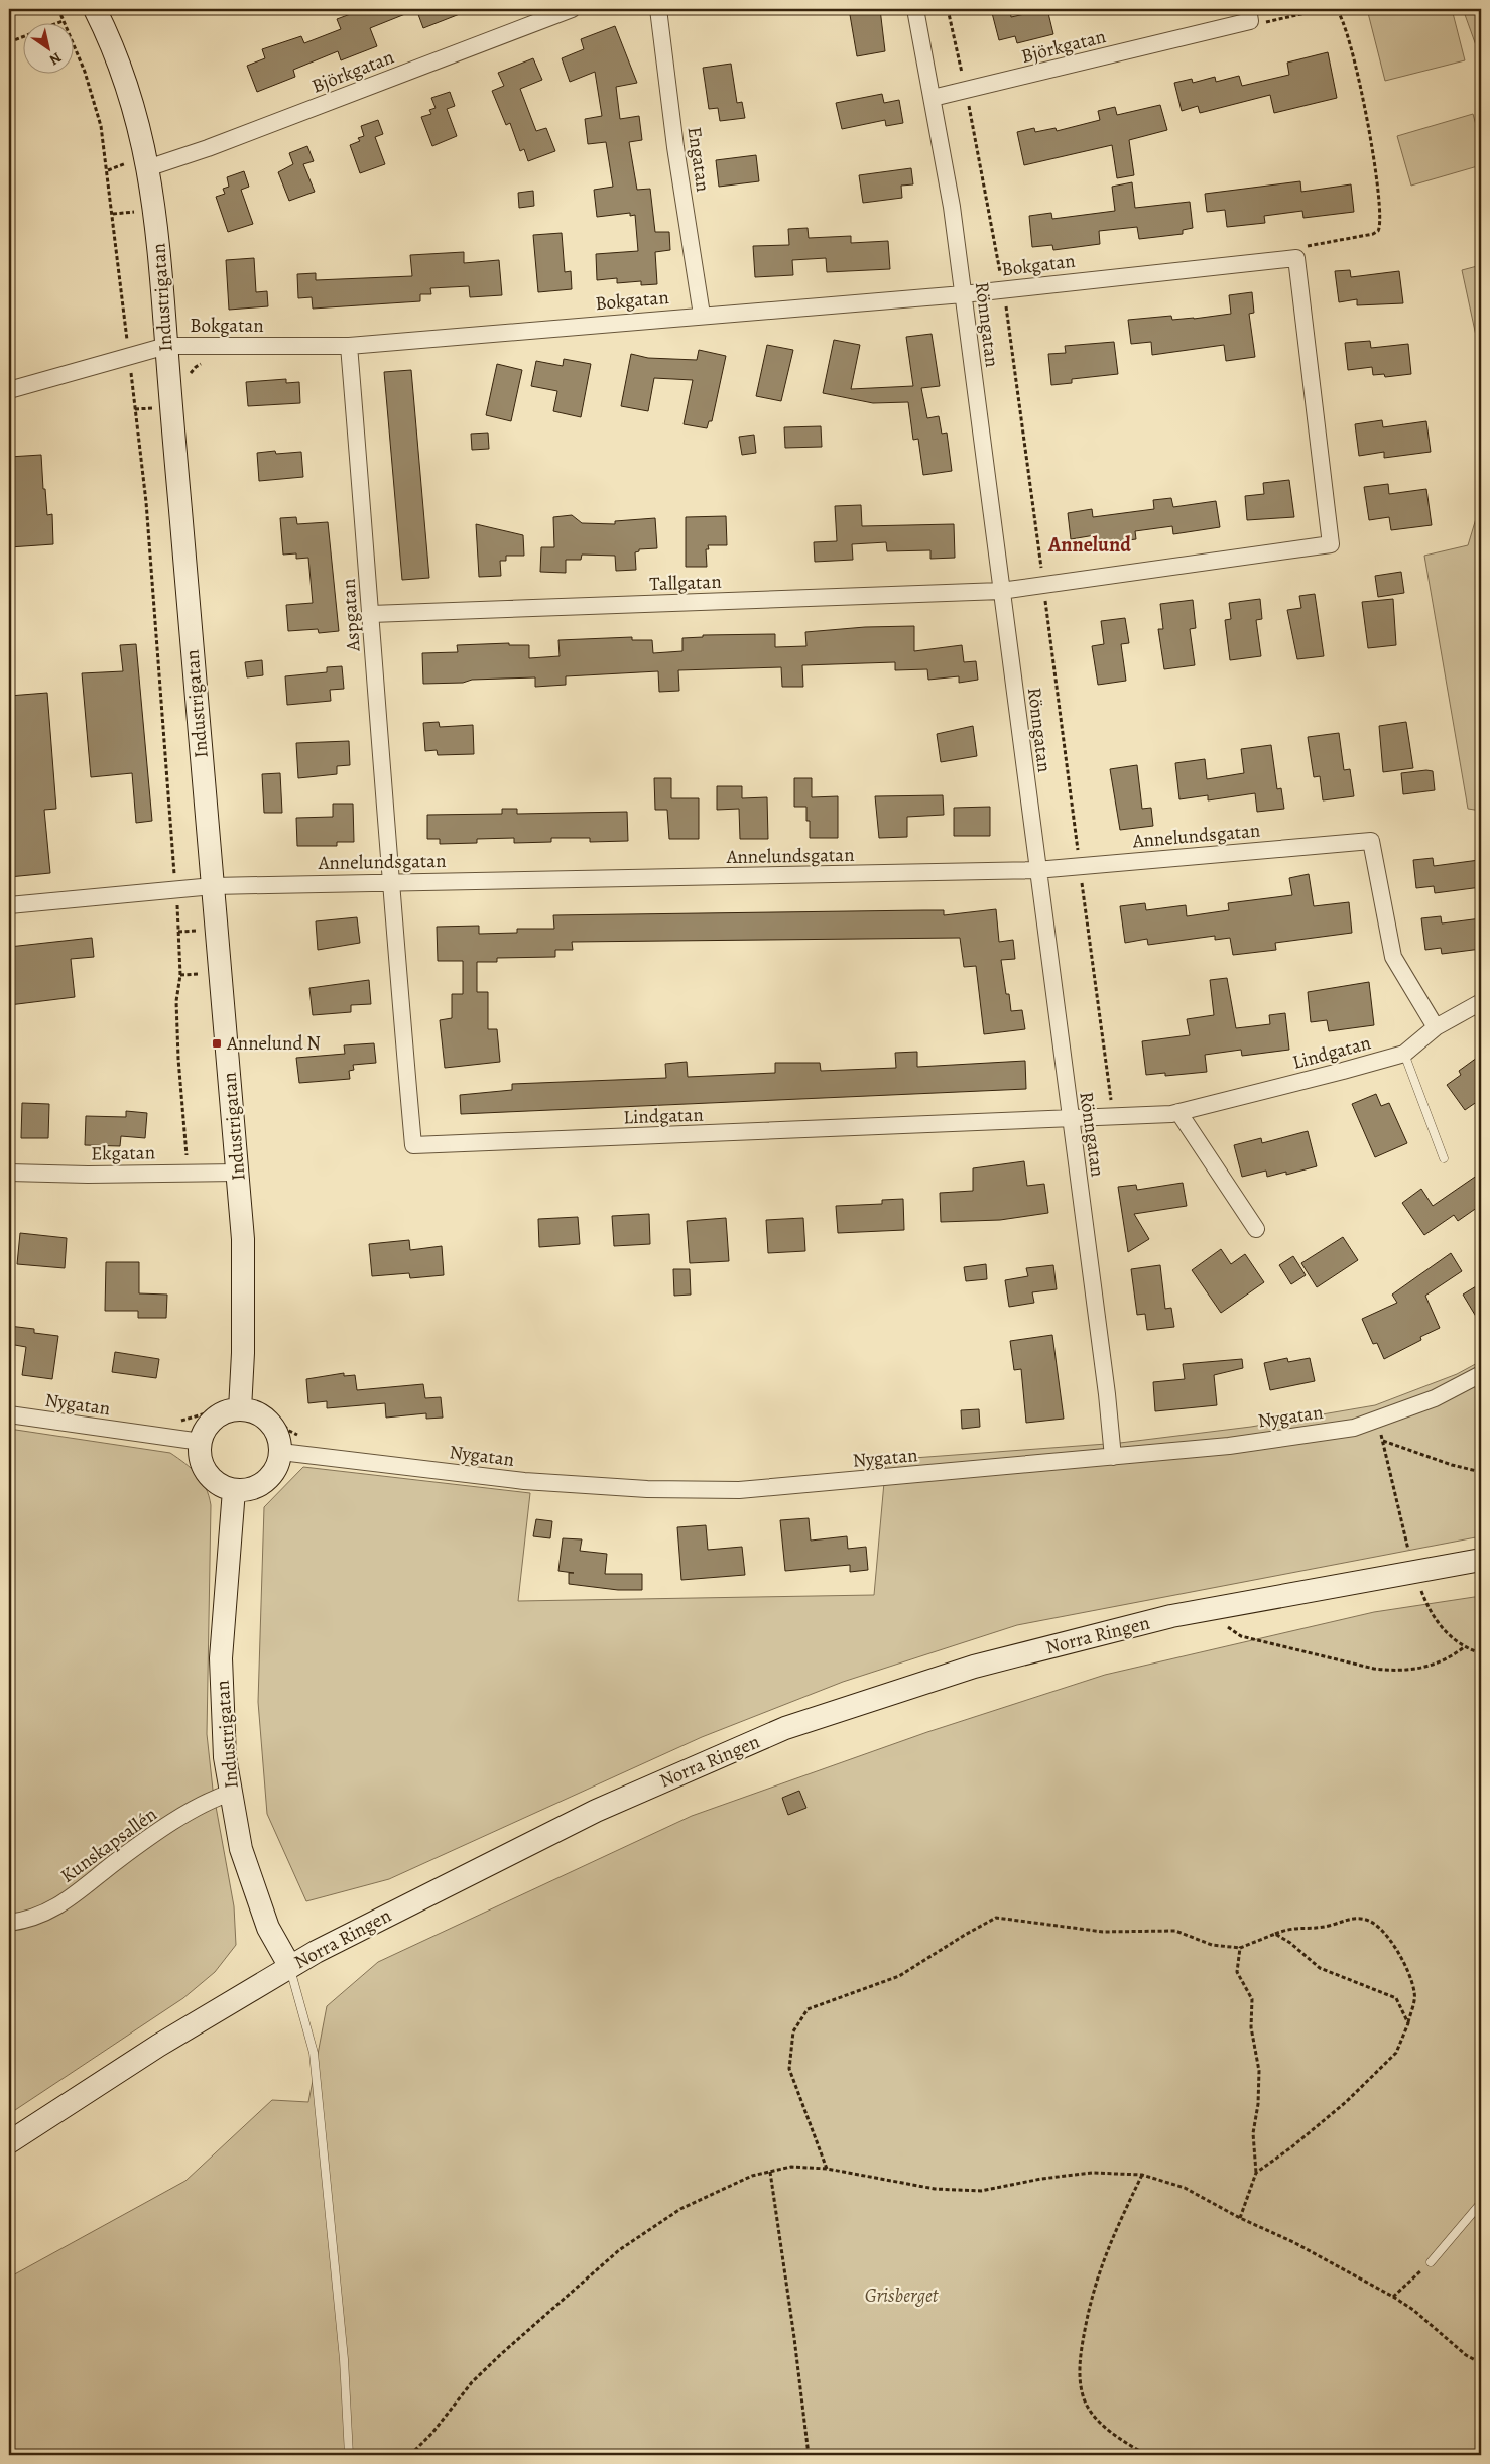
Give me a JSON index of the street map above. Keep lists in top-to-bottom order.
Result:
{
  "streets": {
    "street": [
      "Björkgatan",
      "Engatan",
      "Bokgatan",
      "Industrigatan",
      "Rönngatan",
      "Tallgatan",
      "Aspgatan",
      "Annelundsgatan",
      "Lindgatan",
      "Ekgatan",
      "Nygatan",
      "Norra Ringen",
      "Kunskapsallén"
    ]
  },
  "crossings": [
    ["Björkgatan", "Industrigatan"],
    ["Björkgatan", "Rönngatan"],
    ["Engatan", "Bokgatan"],
    ["Bokgatan", "Industrigatan"],
    ["Bokgatan", "Rönngatan"],
    ["Bokgatan", "Aspgatan"],
    ["Industrigatan", "Annelundsgatan"],
    ["Industrigatan", "Ekgatan"],
    ["Industrigatan", "Nygatan"],
    ["Industrigatan", "Norra Ringen"],
    ["Industrigatan", "Kunskapsallén"],
    ["Rönngatan", "Tallgatan"],
    ["Rönngatan", "Annelundsgatan"],
    ["Rönngatan", "Lindgatan"],
    ["Rönngatan", "Nygatan"],
    ["Tallgatan", "Aspgatan"],
    ["Aspgatan", "Annelundsgatan"],
    ["Aspgatan", "Lindgatan"],
    ["Annelundsgatan", "Lindgatan"]
  ],
  "districts": ["Annelund"],
  "parks": ["Grisberget"],
  "places": {
    "transit": ["Annelund N"]
  },
  "north": "bottom right"
}
